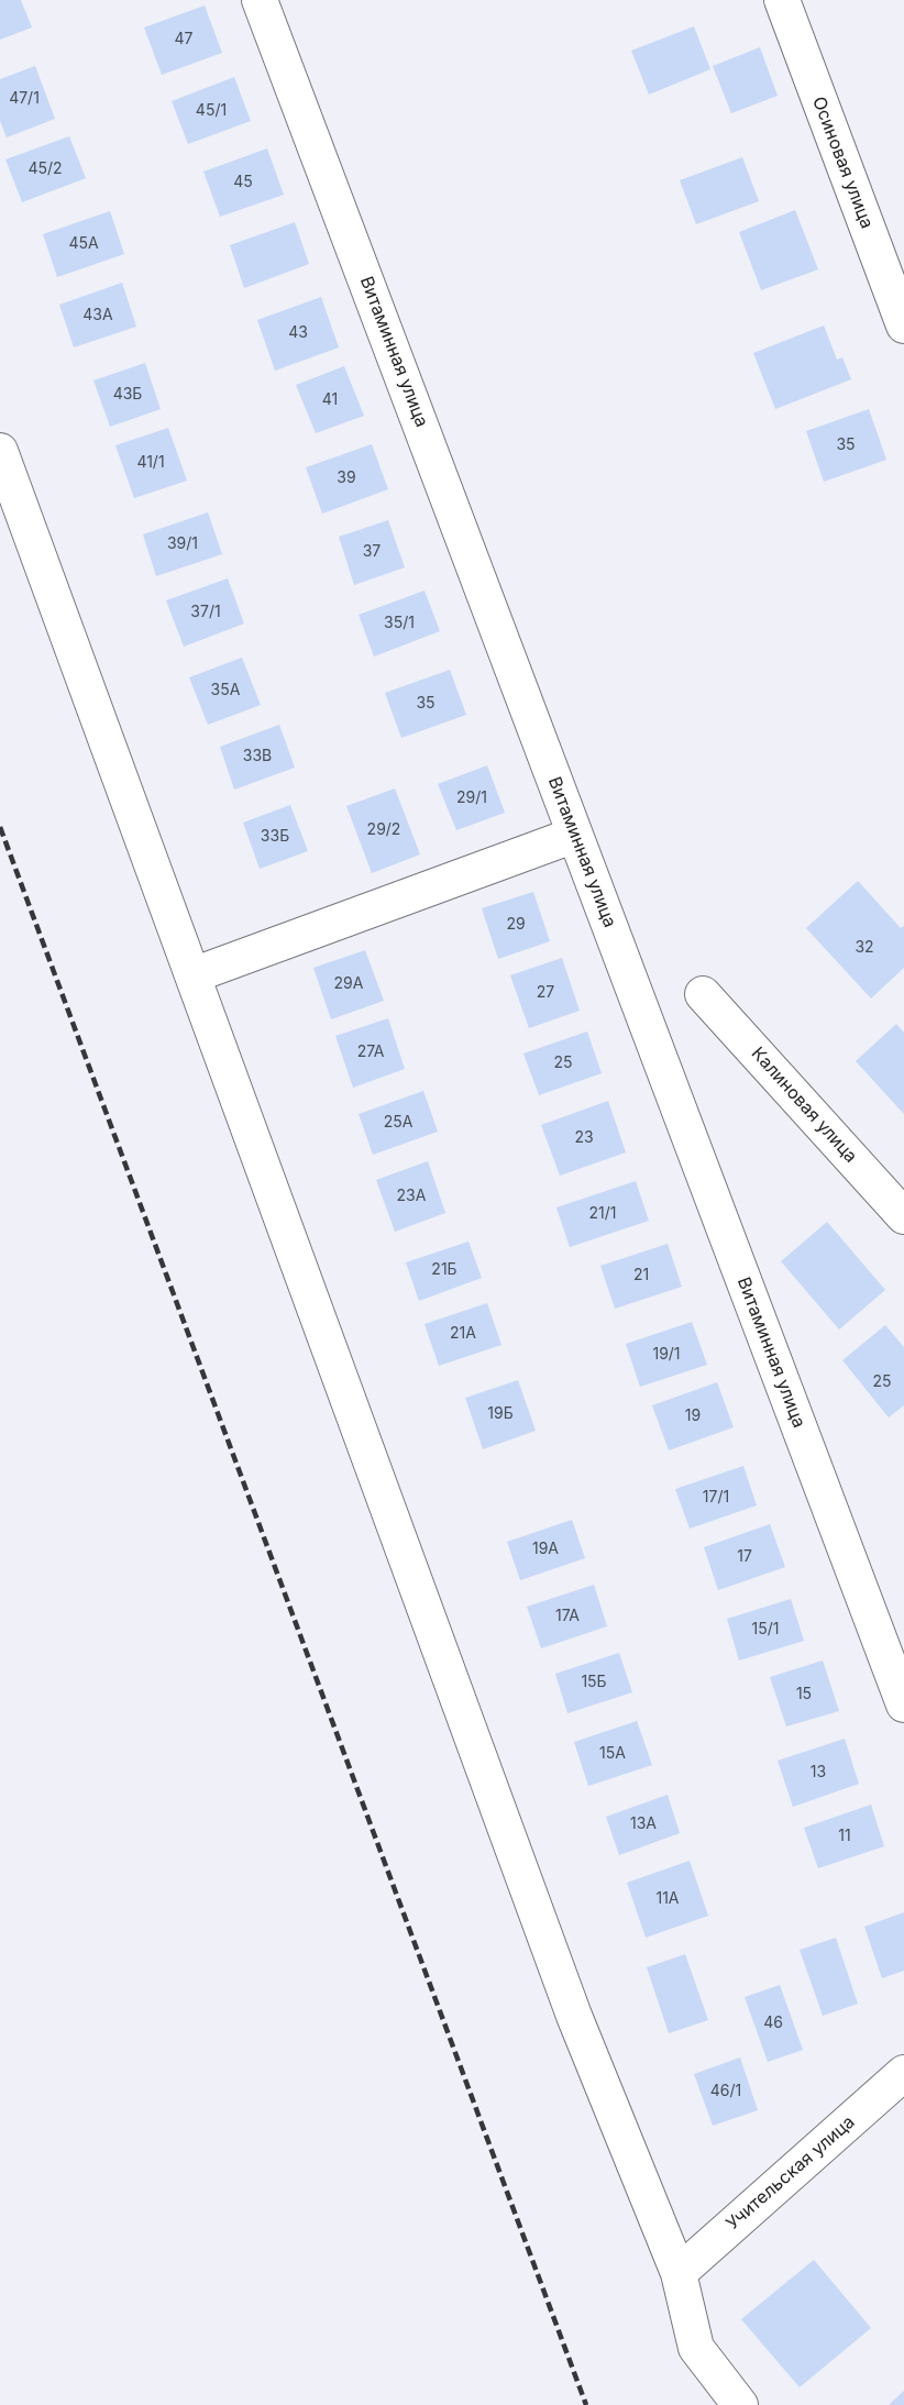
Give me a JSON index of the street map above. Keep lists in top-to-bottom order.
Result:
{
  "streets": {
    "street": [
      "Осиновая улица",
      "Витаминная улица",
      "Калиновая улица",
      "Учительская улица"
    ]
  },
  "house_numbers": [
    "47",
    "47/1",
    "45/1",
    "45/2",
    "45",
    "45А",
    "43А",
    "43",
    "43Б",
    "41",
    "35",
    "41/1",
    "39",
    "39/1",
    "37",
    "37/1",
    "35/1",
    "35А",
    "35",
    "33В",
    "29/1",
    "29/2",
    "33Б",
    "29",
    "32",
    "29А",
    "27",
    "27А",
    "25",
    "25А",
    "23",
    "23А",
    "21/1",
    "21Б",
    "21",
    "21А",
    "19/1",
    "25",
    "19Б",
    "19",
    "17/1",
    "19А",
    "17",
    "17А",
    "15/1",
    "15Б",
    "15",
    "15А",
    "13",
    "13А",
    "11",
    "11А",
    "46",
    "46/1"
  ]
}
